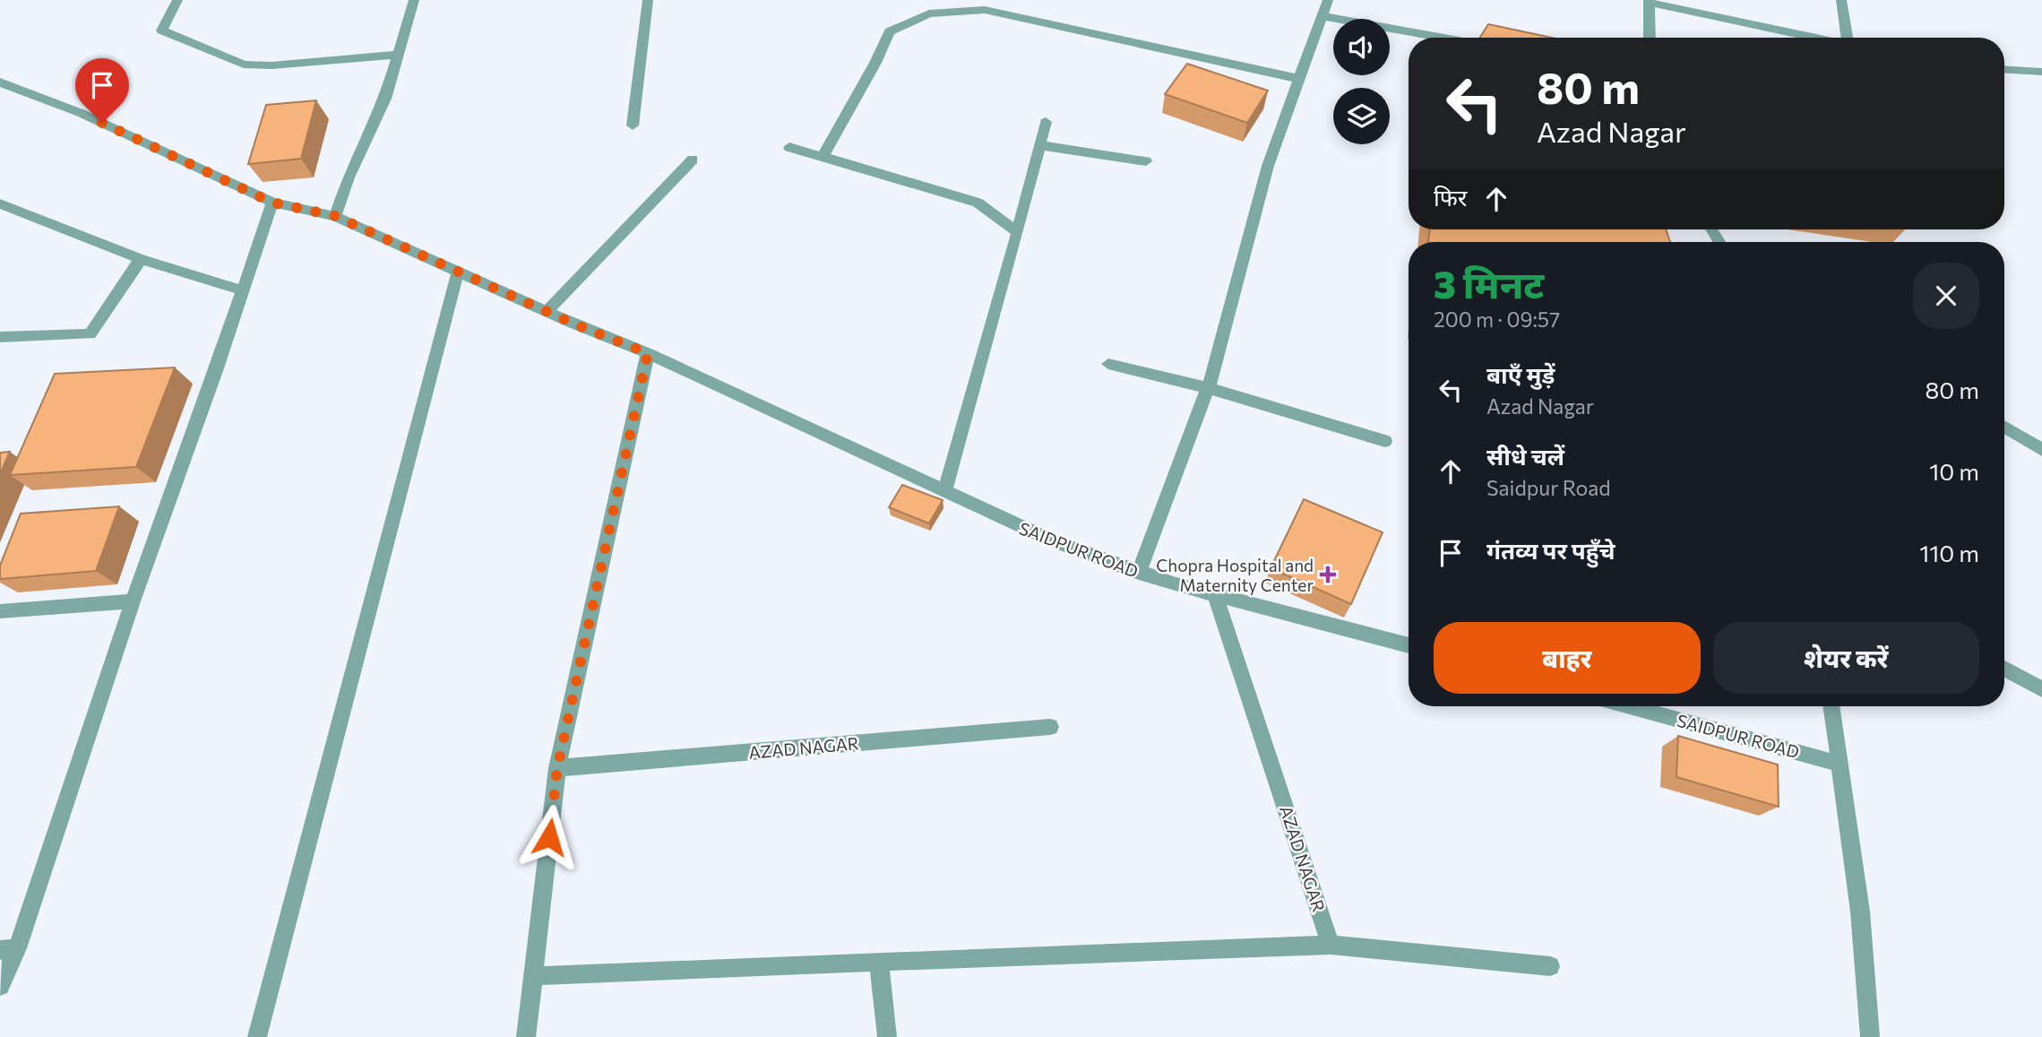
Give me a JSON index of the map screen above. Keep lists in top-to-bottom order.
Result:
{
  "streets": {
    "street": ["SAIDPUR ROAD", "AZAD NAGAR"]
  },
  "crossings": [
    ["SAIDPUR ROAD", "AZAD NAGAR"]
  ],
  "places": {
    "health": ["Chopra Hospital and Maternity Center"]
  },
  "page": {
    "turn": ["80 m", "Azad Nagar"],
    "then": "फिर",
    "heading": ["3 मिनट", "200 m · 09:57"],
    "list": [
      {
        "name": "बाएँ मुड़ें",
        "note": "Azad Nagar",
        "value": "80 m"
      },
      {
        "name": "सीधे चलें",
        "note": "Saidpur Road",
        "value": "10 m"
      },
      {
        "name": "गंतव्य पर पहुँचे",
        "value": "110 m"
      }
    ],
    "buttons": ["बाहर", "शेयर करें"]
  }
}
